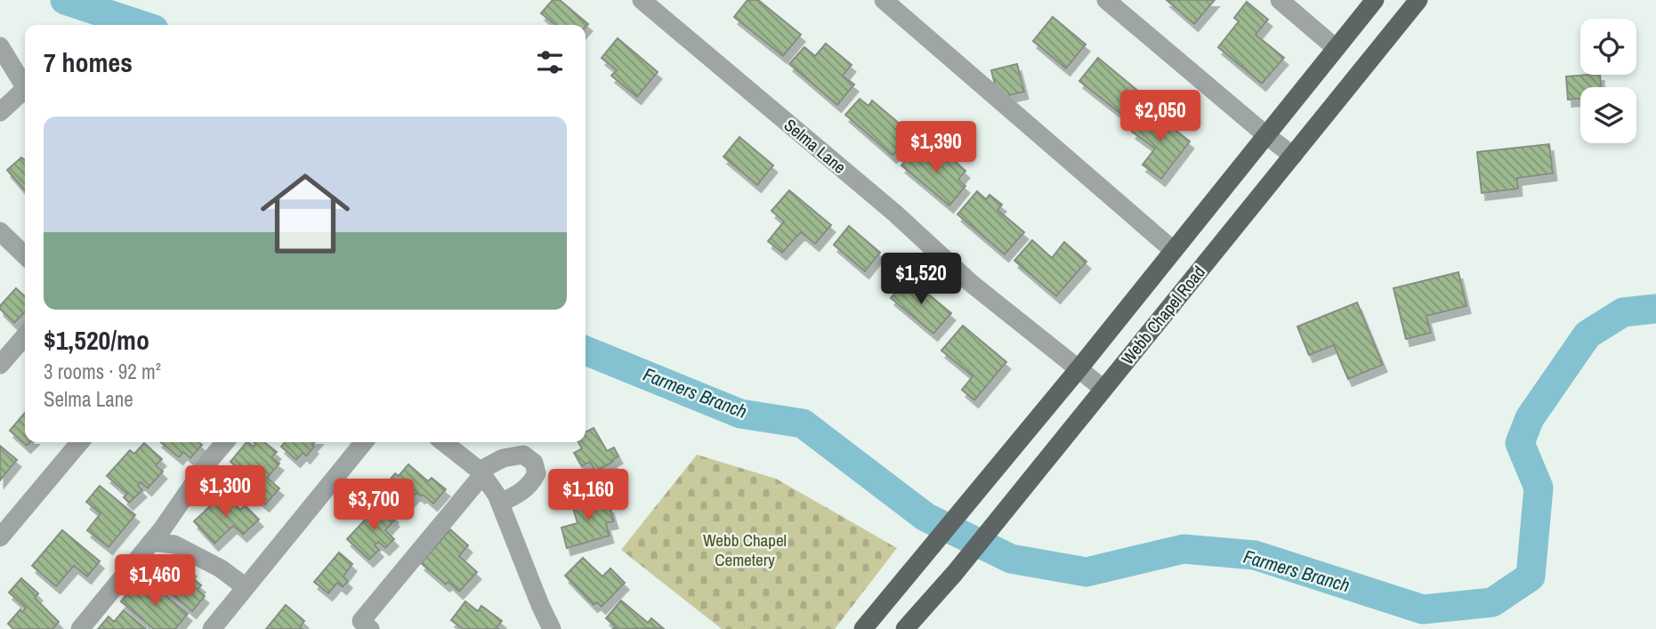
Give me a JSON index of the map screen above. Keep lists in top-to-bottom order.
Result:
{
  "streets": {
    "main road": ["Webb Chapel Road"],
    "street": ["Selma Lane"]
  },
  "crossings": [
    ["Selma Lane", "Webb Chapel Road"]
  ],
  "water": ["Farmers Branch"],
  "parks": ["Webb Chapel Cemetery"],
  "page": {
    "heading": "7 homes",
    "price": [
      "$2,050",
      "$1,390",
      "$1,520",
      "$1,300",
      "$1,160",
      "$3,700",
      "$1,460"
    ],
    "list": [
      {
        "name": "$1,520/mo",
        "note": "3 rooms · 92 m² · Selma Lane"
      }
    ]
  }
}
